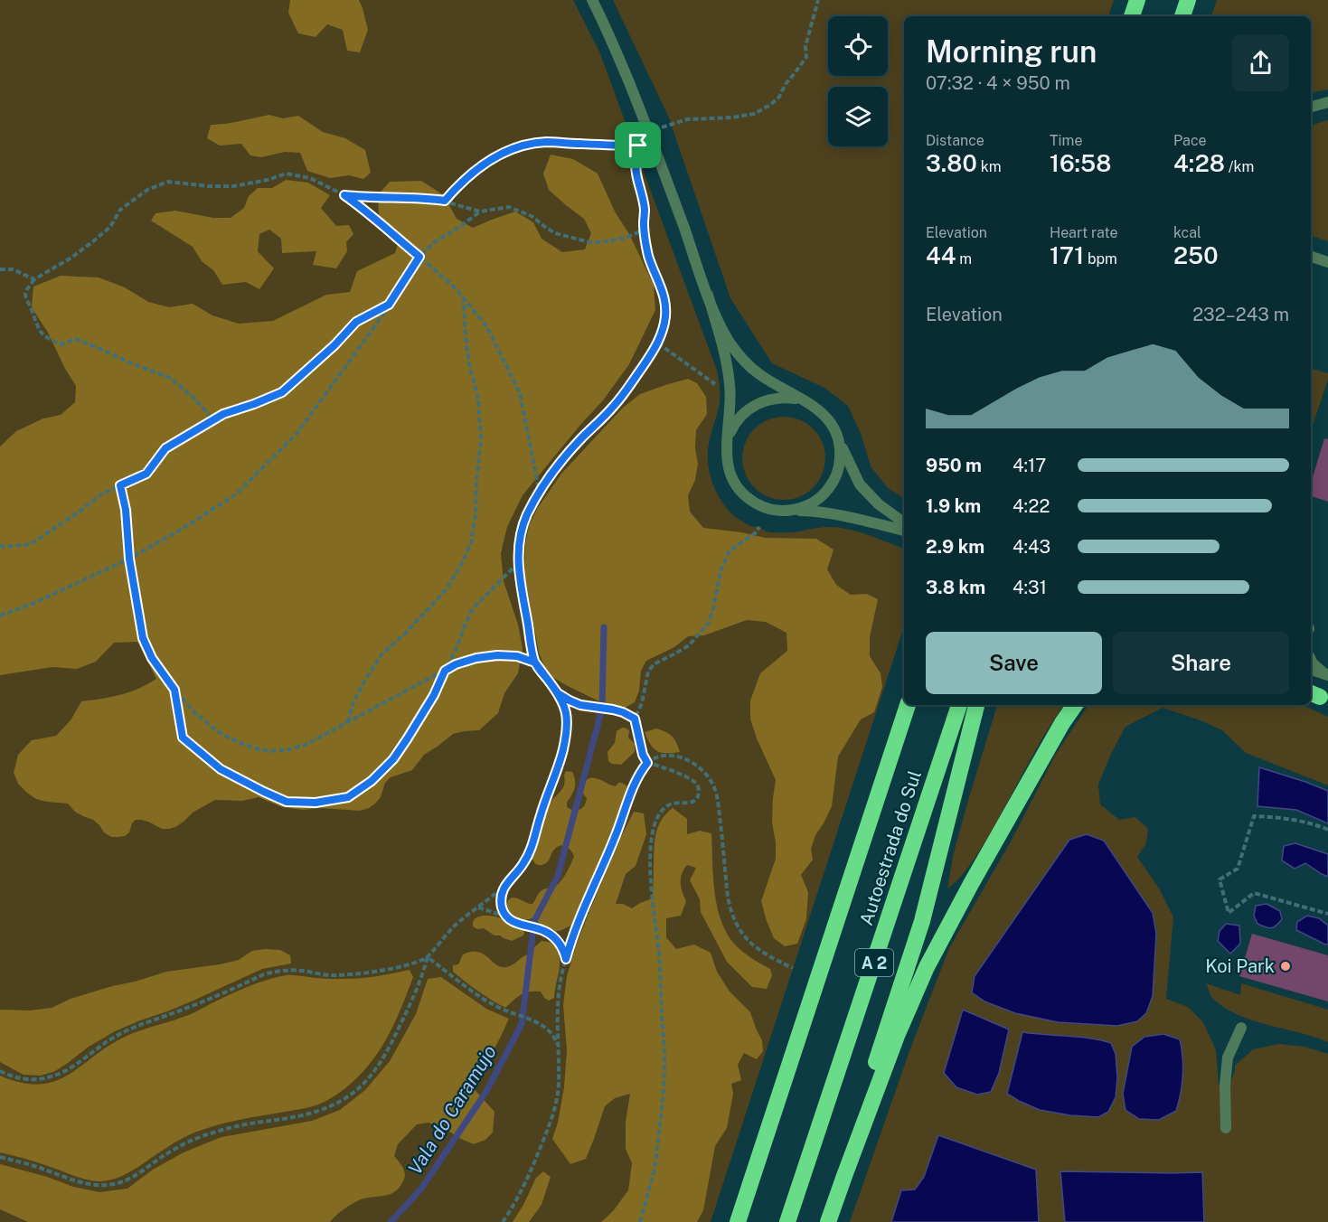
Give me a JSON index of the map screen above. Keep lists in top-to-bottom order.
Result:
{
  "streets": {
    "highway": ["Autoestrada do Sul", "A 2"]
  },
  "water": ["Vala do Caramujo"],
  "places": ["Koi Park"],
  "page": {
    "heading": ["Morning run", "07:32 · 4 × 950 m"],
    "stats": [
      ["Distance", "3.80 km"],
      ["Time", "16:58"],
      ["Pace", "4:28 /km"],
      ["Elevation", "44 m"],
      ["Heart rate", "171 bpm"],
      ["kcal", "250"]
    ],
    "chart": ["Elevation", "232–243 m"],
    "list": [
      {
        "name": "950 m",
        "note": "4:17"
      },
      {
        "name": "1.9 km",
        "note": "4:22"
      },
      {
        "name": "2.9 km",
        "note": "4:43"
      },
      {
        "name": "3.8 km",
        "note": "4:31"
      }
    ],
    "buttons": ["Save", "Share"]
  }
}
